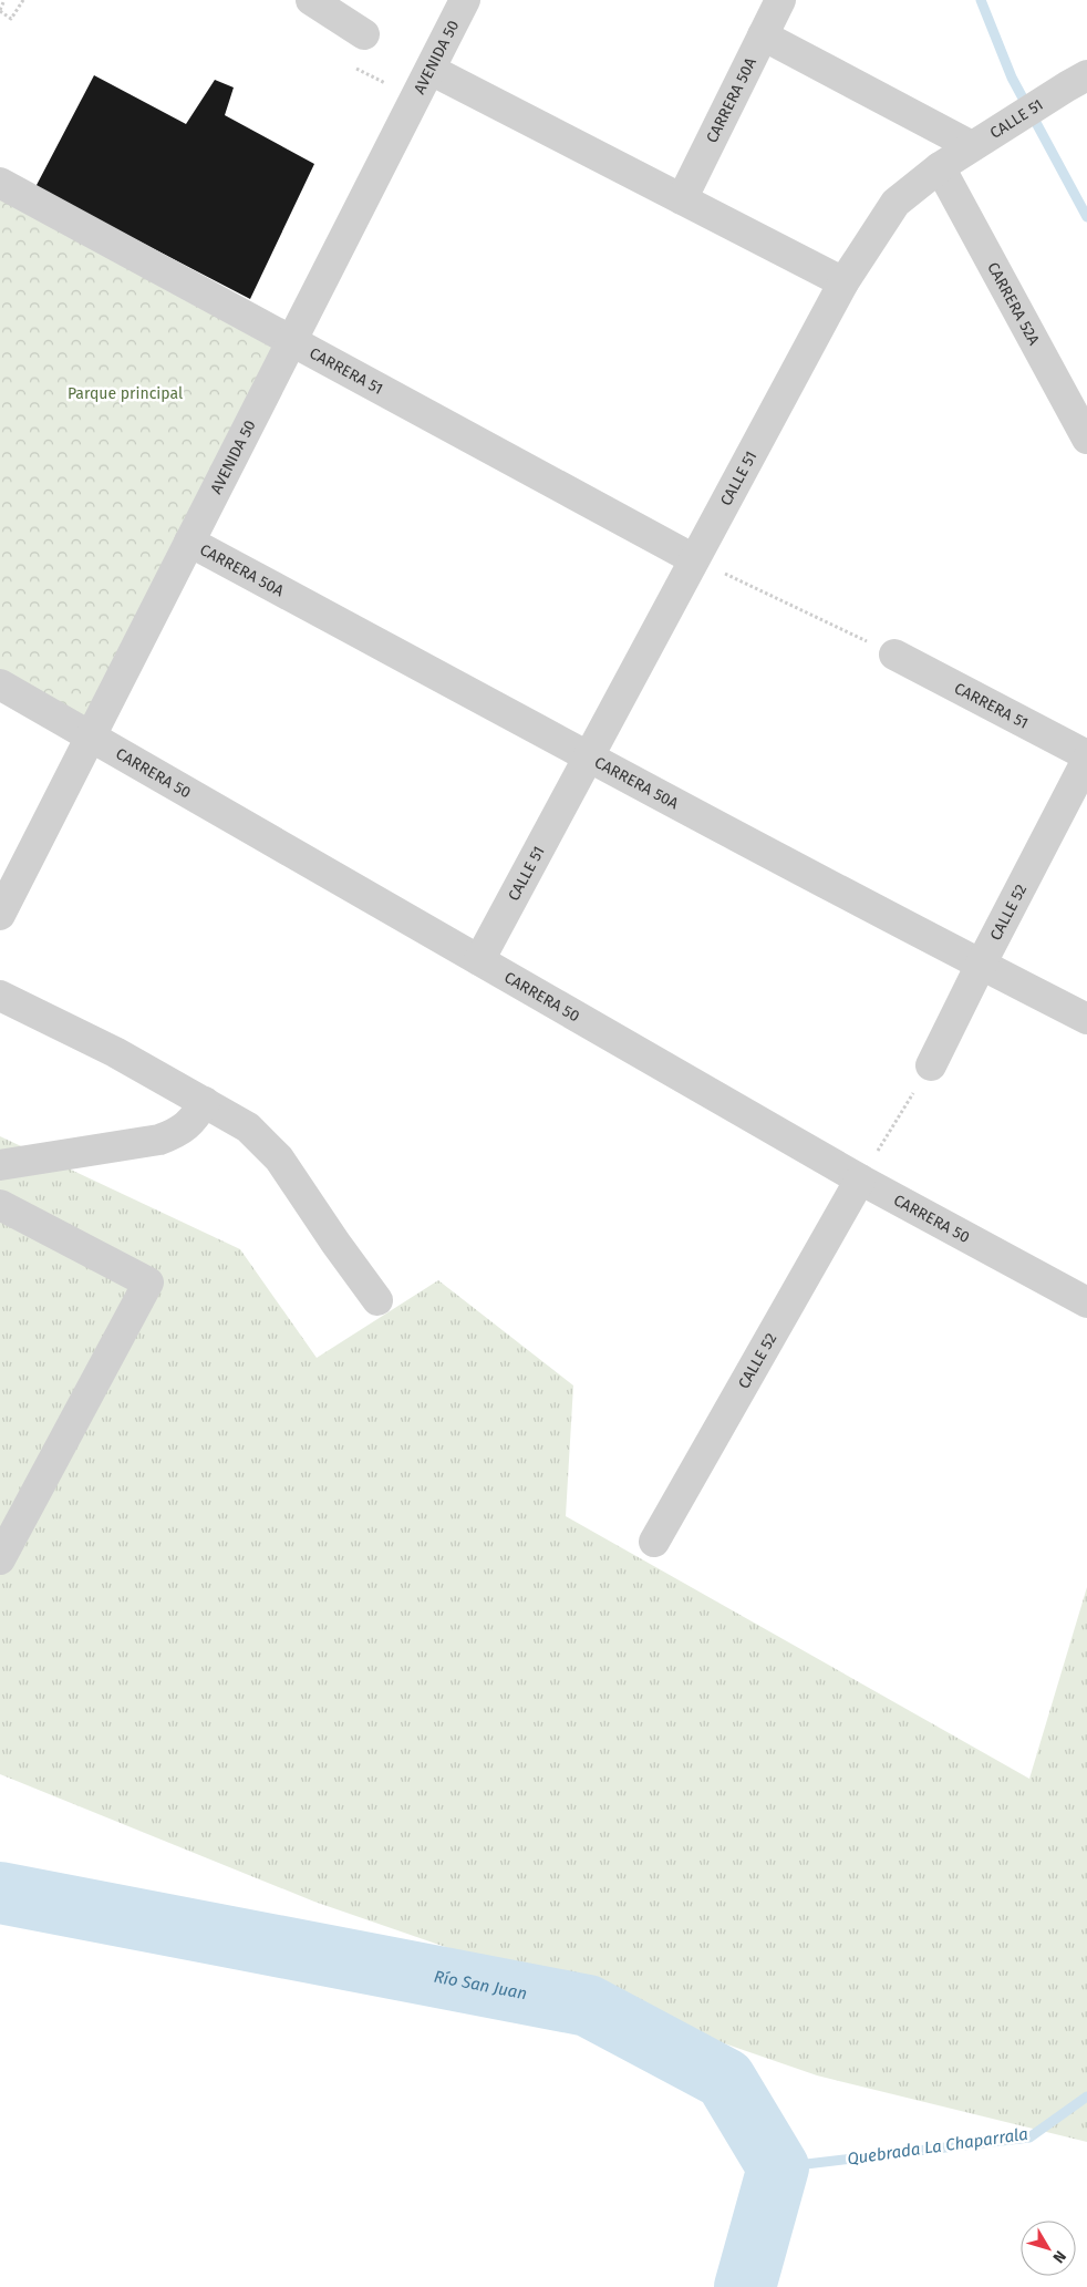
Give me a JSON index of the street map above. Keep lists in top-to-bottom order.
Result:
{
  "streets": {
    "street": [
      "AVENIDA 50",
      "CARRERA 50A",
      "CALLE 51",
      "CARRERA 52A",
      "CARRERA 51",
      "CARRERA 50",
      "CALLE 52"
    ]
  },
  "crossings": [
    ["AVENIDA 50", "CARRERA 50A"],
    ["AVENIDA 50", "CARRERA 51"],
    ["AVENIDA 50", "CARRERA 50"],
    ["CARRERA 50A", "CALLE 51"],
    ["CARRERA 50A", "CALLE 52"],
    ["CALLE 51", "CARRERA 52A"],
    ["CALLE 51", "CARRERA 51"],
    ["CALLE 51", "CARRERA 50"],
    ["CARRERA 50", "CALLE 52"]
  ],
  "water": ["Río San Juan", "Quebrada La Chaparrala"],
  "parks": ["Parque principal"],
  "north": "bottom right"
}
